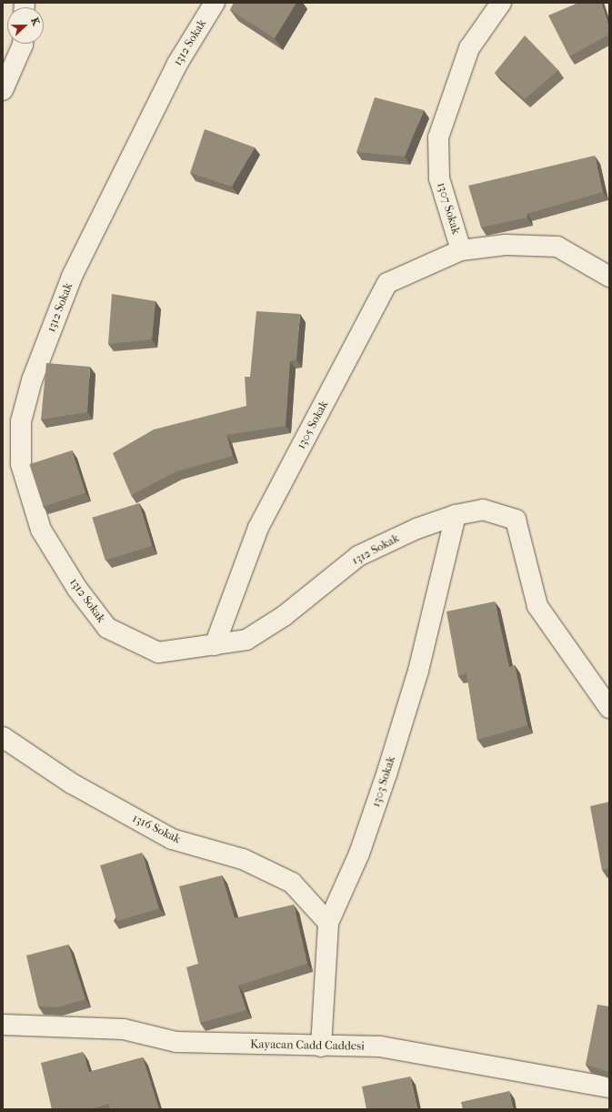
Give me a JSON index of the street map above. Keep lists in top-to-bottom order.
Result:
{
  "streets": {
    "street": [
      "1312 Sokak",
      "1307 Sokak",
      "1305 Sokak",
      "1303 Sokak",
      "1316 Sokak",
      "Kayacan Cadd Caddesi"
    ]
  },
  "crossings": [
    ["1312 Sokak", "1305 Sokak"],
    ["1312 Sokak", "1303 Sokak"],
    ["1307 Sokak", "1305 Sokak"],
    ["1303 Sokak", "1316 Sokak"],
    ["1303 Sokak", "Kayacan Cadd Caddesi"]
  ],
  "north": "right"
}
